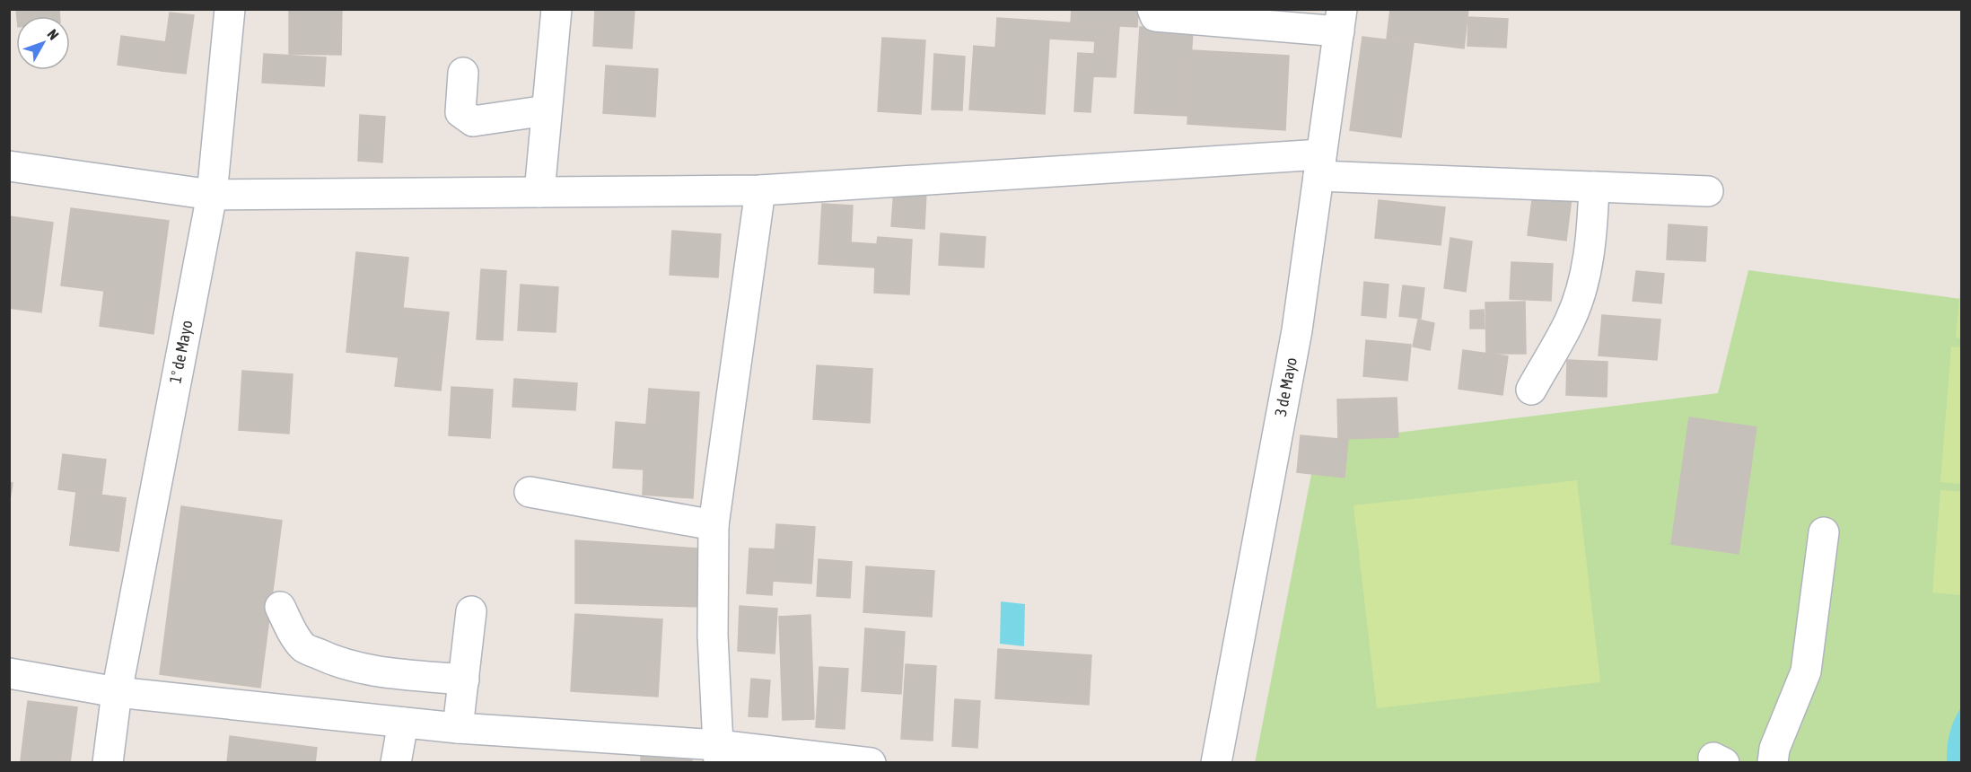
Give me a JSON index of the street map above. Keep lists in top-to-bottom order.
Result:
{
  "streets": {
    "street": ["1º de Mayo", "3 de Mayo"]
  },
  "north": "top right"
}
